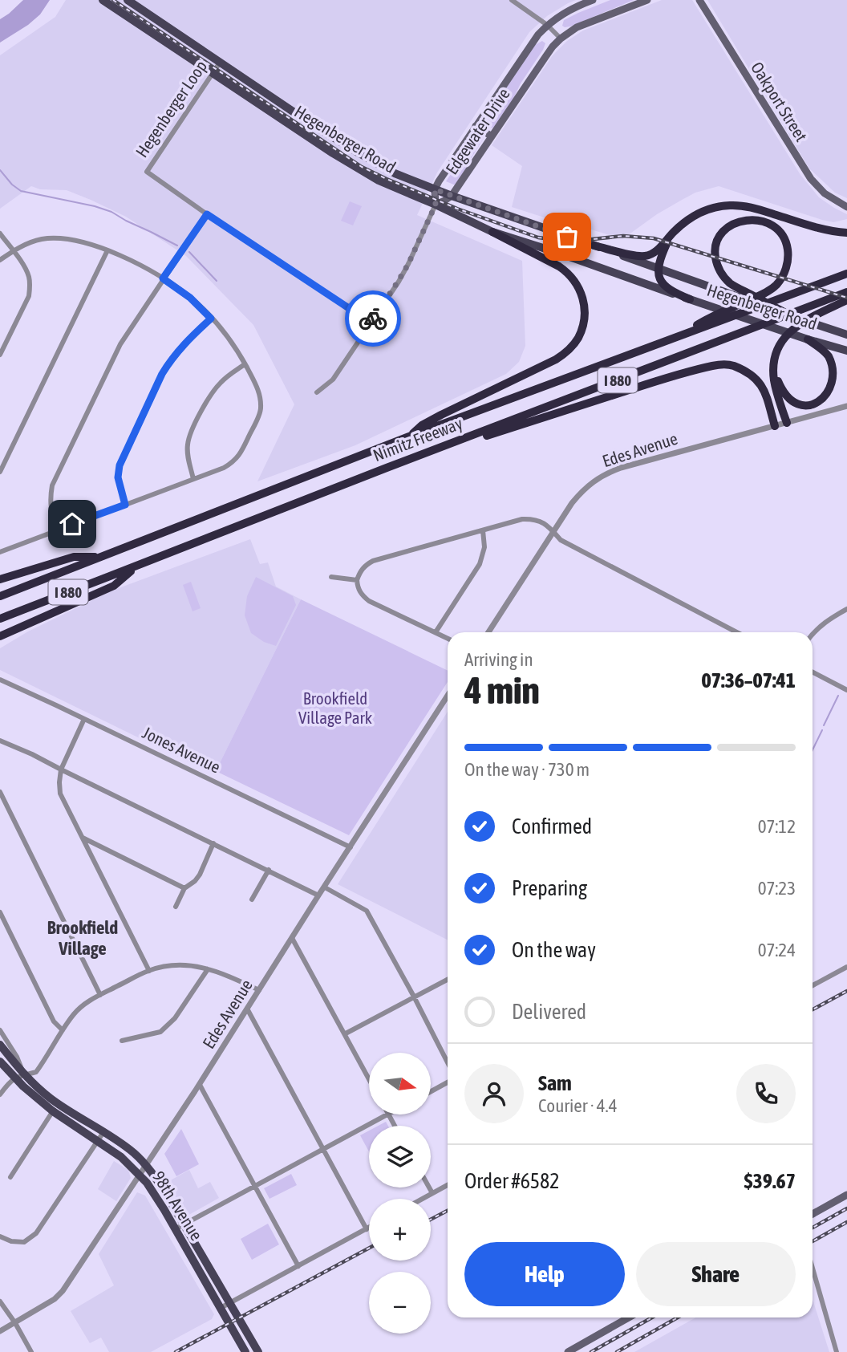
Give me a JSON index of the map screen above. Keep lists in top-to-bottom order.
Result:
{
  "streets": {
    "highway": ["I 880", "Nimitz Freeway"],
    "main road": [
      "Oakport Street",
      "Edgewater Drive",
      "Hegenberger Road",
      "98th Avenue"
    ],
    "street": ["Hegenberger Loop", "Edes Avenue", "Jones Avenue"]
  },
  "crossings": [
    ["Hegenberger Loop", "Hegenberger Road"],
    ["Edgewater Drive", "Hegenberger Road"],
    ["Edes Avenue", "Jones Avenue"],
    ["Edes Avenue", "98th Avenue"]
  ],
  "districts": ["Brookfield Village"],
  "parks": ["Brookfield Village Park"],
  "north": "right",
  "page": {
    "heading": ["4 min", "Arriving in", "07:36–07:41"],
    "panel": [
      "Sam",
      "Courier · 4.4",
      "Order #6582",
      "$39.67"
    ],
    "bar": "On the way · 730 m",
    "list": [
      ["Confirmed", "07:12"],
      ["Preparing", "07:23"],
      ["On the way", "07:24"],
      "Delivered"
    ],
    "map_buttons": ["+", "−"],
    "buttons": ["Help", "Share"]
  }
}
